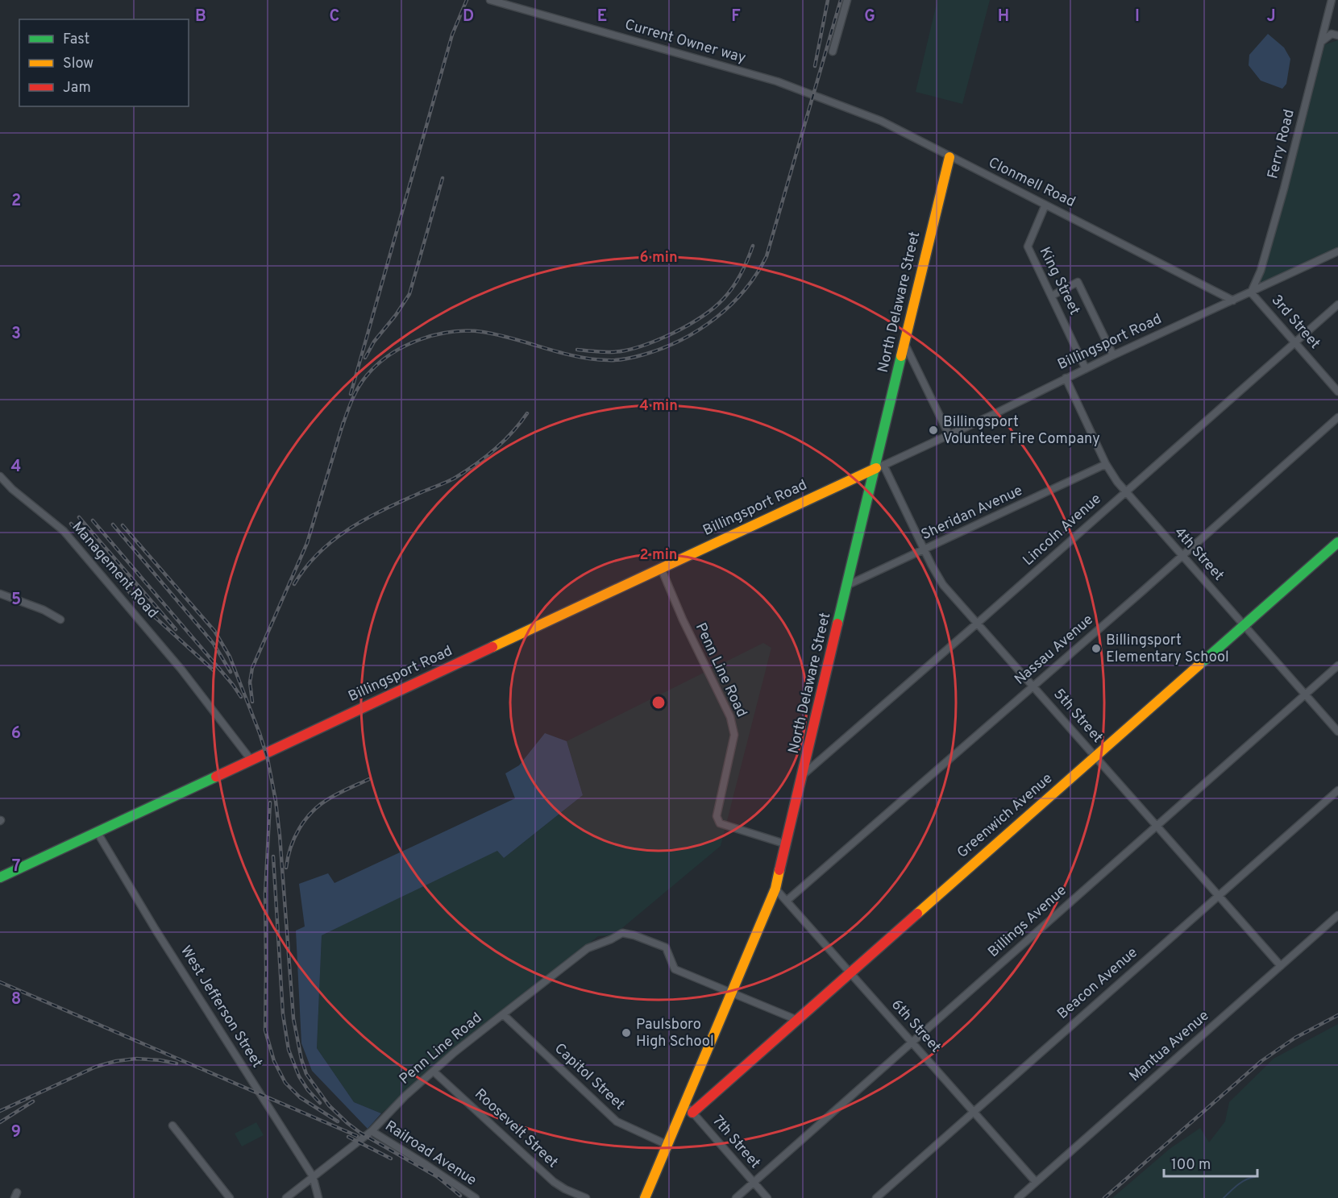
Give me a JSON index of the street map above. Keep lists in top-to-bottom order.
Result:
{
  "streets": {
    "street": [
      "Current Owner way",
      "Ferry Road",
      "Clonmell Road",
      "King Street",
      "North Delaware Street",
      "3rd Street",
      "Billingsport Road",
      "Sheridan Avenue",
      "Lincoln Avenue",
      "4th Street",
      "Management Road",
      "Nassau Avenue",
      "Penn Line Road",
      "5th Street",
      "Greenwich Avenue",
      "Billings Avenue",
      "Beacon Avenue",
      "West Jefferson Street",
      "6th Street",
      "Mantua Avenue",
      "Capitol Street",
      "Roosevelt Street",
      "7th Street",
      "Railroad Avenue"
    ]
  },
  "crossings": [
    ["Current Owner way", "Clonmell Road"],
    ["Ferry Road", "3rd Street"],
    ["Ferry Road", "Billingsport Road"],
    ["Clonmell Road", "King Street"],
    ["Clonmell Road", "North Delaware Street"],
    ["Clonmell Road", "Billingsport Road"],
    ["King Street", "Billingsport Road"],
    ["North Delaware Street", "Billingsport Road"],
    ["North Delaware Street", "Sheridan Avenue"],
    ["North Delaware Street", "Lincoln Avenue"],
    ["North Delaware Street", "Penn Line Road"],
    ["North Delaware Street", "5th Street"],
    ["North Delaware Street", "6th Street"],
    ["North Delaware Street", "Capitol Street"],
    ["North Delaware Street", "7th Street"],
    ["3rd Street", "Billingsport Road"],
    ["3rd Street", "Lincoln Avenue"],
    ["Billingsport Road", "4th Street"],
    ["Billingsport Road", "Management Road"],
    ["Billingsport Road", "Penn Line Road"],
    ["Billingsport Road", "5th Street"],
    ["Billingsport Road", "West Jefferson Street"],
    ["Sheridan Avenue", "4th Street"],
    ["Sheridan Avenue", "5th Street"],
    ["Lincoln Avenue", "4th Street"],
    ["Lincoln Avenue", "5th Street"],
    ["4th Street", "Nassau Avenue"],
    ["4th Street", "Greenwich Avenue"],
    ["4th Street", "Billings Avenue"],
    ["Nassau Avenue", "5th Street"],
    ["Nassau Avenue", "6th Street"],
    ["Penn Line Road", "West Jefferson Street"],
    ["Penn Line Road", "Capitol Street"],
    ["Penn Line Road", "Roosevelt Street"],
    ["Penn Line Road", "Railroad Avenue"],
    ["5th Street", "Greenwich Avenue"],
    ["5th Street", "Billings Avenue"],
    ["5th Street", "Beacon Avenue"],
    ["5th Street", "Mantua Avenue"],
    ["Greenwich Avenue", "6th Street"],
    ["Greenwich Avenue", "7th Street"],
    ["Billings Avenue", "6th Street"],
    ["Billings Avenue", "7th Street"],
    ["Beacon Avenue", "6th Street"],
    ["6th Street", "Mantua Avenue"]
  ],
  "places": ["Billingsport Volunteer Fire Company", "Billingsport Elementary School", "Paulsboro High School"],
  "legend": ["Fast", "Slow", "Jam"],
  "scale_bar": "100 m",
  "grid": {
    "columns": [
      "B",
      "C",
      "D",
      "E",
      "F",
      "G",
      "H",
      "I",
      "J"
    ],
    "rows": [
      "2",
      "3",
      "4",
      "5",
      "6",
      "7",
      "8",
      "9"
    ]
  },
  "rings": ["6 min", "4 min", "2 min"]
}
